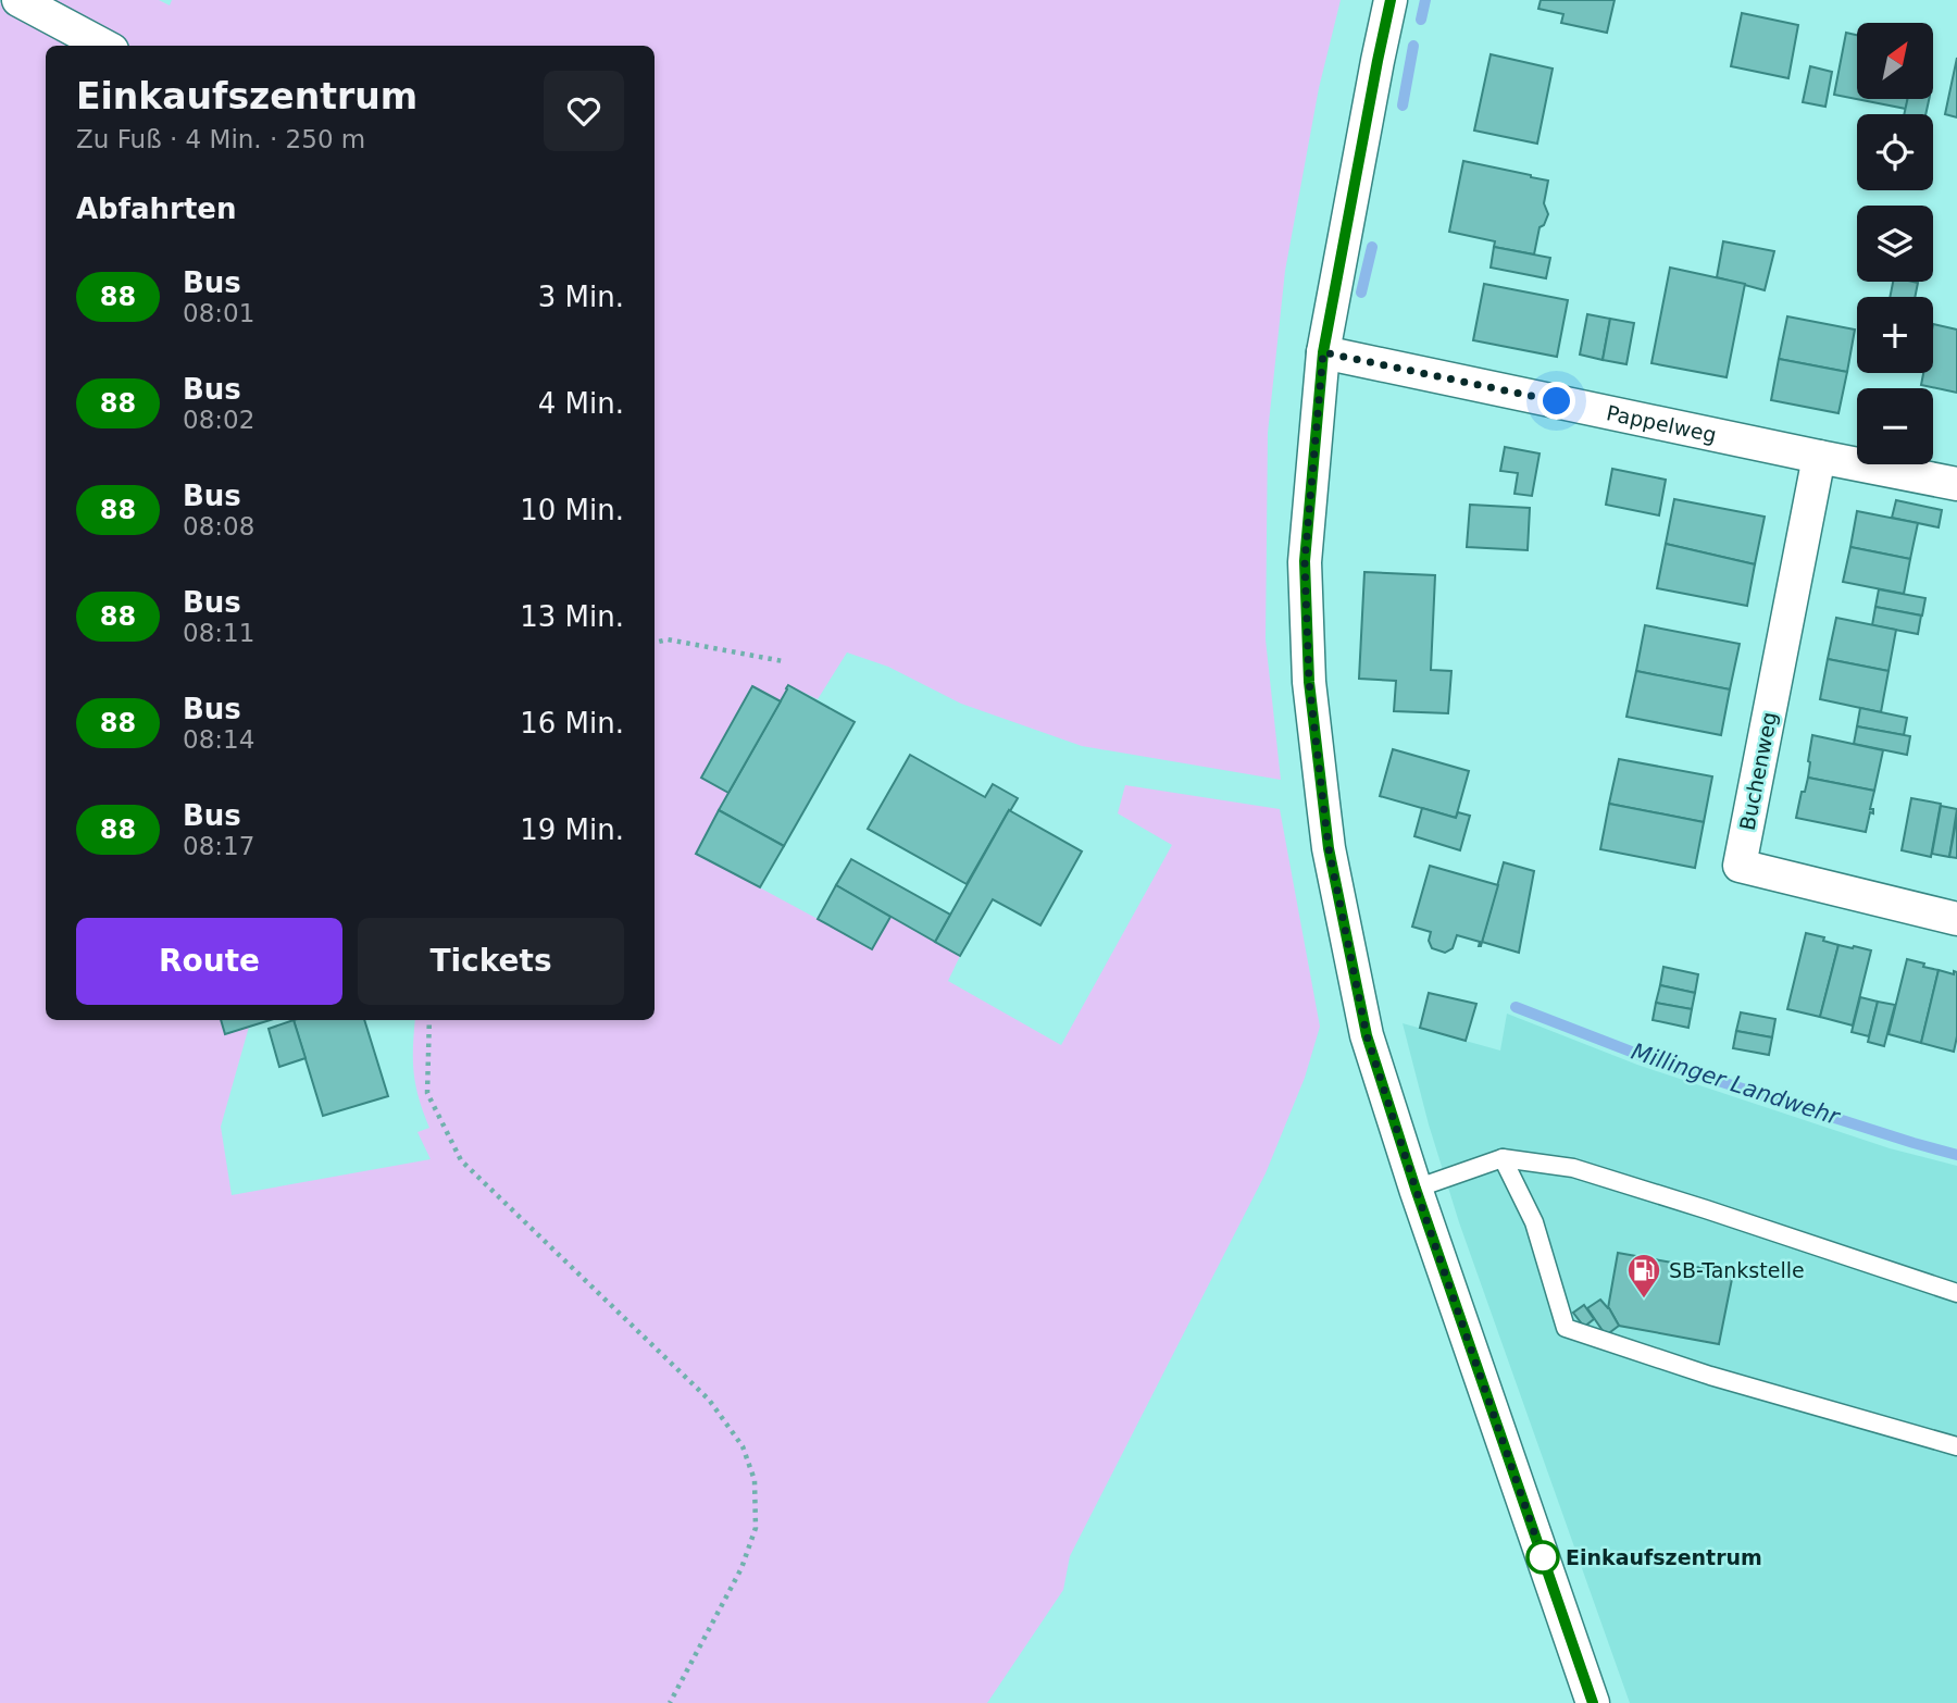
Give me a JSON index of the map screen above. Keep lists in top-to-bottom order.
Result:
{
  "streets": {
    "street": ["Pappelweg", "Buchenweg"]
  },
  "crossings": [
    ["Pappelweg", "Buchenweg"]
  ],
  "water": ["Millinger Landwehr"],
  "places": {
    "fuel station": ["SB-Tankstelle"],
    "other": ["Einkaufszentrum"]
  },
  "lines": ["bus line 88"],
  "north": "top right",
  "page": {
    "map_buttons": ["+", "−"],
    "heading": [
      ["Einkaufszentrum", "Zu Fuß · 4 Min. · 250 m"],
      "Abfahrten"
    ],
    "list": [
      {
        "mark": "88",
        "name": "Bus",
        "note": "08:01",
        "value": "3 Min."
      },
      {
        "mark": "88",
        "name": "Bus",
        "note": "08:02",
        "value": "4 Min."
      },
      {
        "mark": "88",
        "name": "Bus",
        "note": "08:08",
        "value": "10 Min."
      },
      {
        "mark": "88",
        "name": "Bus",
        "note": "08:11",
        "value": "13 Min."
      },
      {
        "mark": "88",
        "name": "Bus",
        "note": "08:14",
        "value": "16 Min."
      },
      {
        "mark": "88",
        "name": "Bus",
        "note": "08:17",
        "value": "19 Min."
      }
    ],
    "buttons": ["Route", "Tickets"]
  }
}
